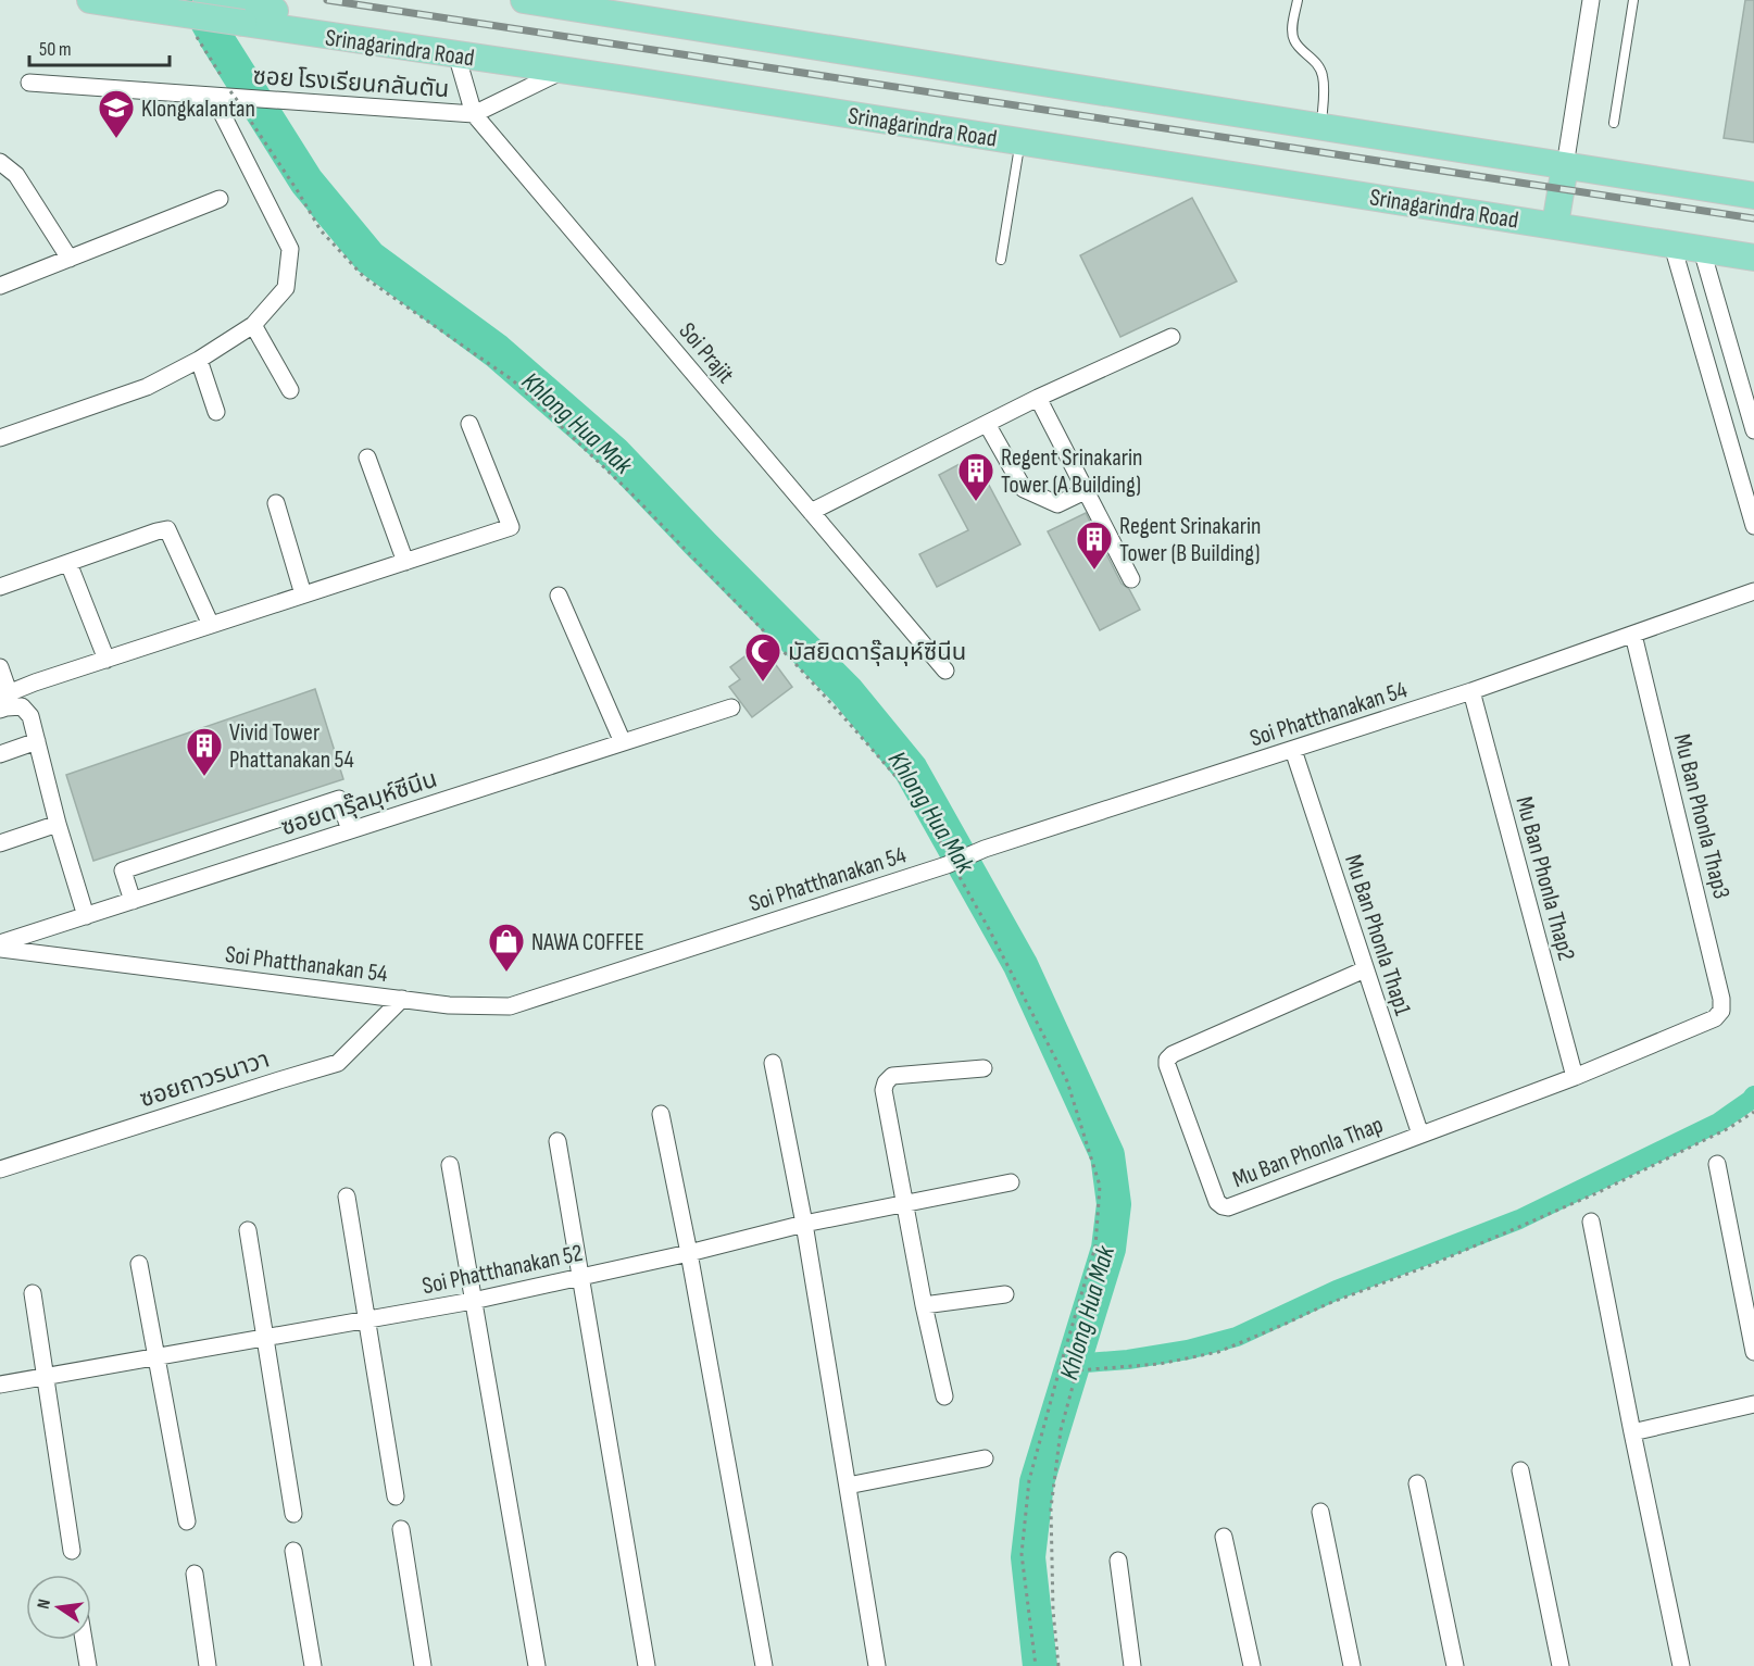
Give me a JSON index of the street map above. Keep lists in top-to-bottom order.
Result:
{
  "streets": {
    "main road": ["Srinagarindra Road"],
    "street": [
      "ซอย โรงเรียนกลันตัน",
      "Soi Prajit",
      "Soi Phatthanakan 54",
      "ซอยดารุ๊ลมุห์ซีนีน",
      "Mu Ban Phonla Thap3",
      "Mu Ban Phonla Thap2",
      "Mu Ban Phonla Thap1",
      "ซอยถาวรนาวา",
      "Mu Ban Phonla Thap",
      "Soi Phatthanakan 52"
    ]
  },
  "crossings": [
    ["Srinagarindra Road", "Soi Prajit"],
    ["ซอย โรงเรียนกลันตัน", "Soi Prajit"],
    ["Soi Phatthanakan 54", "ซอยดารุ๊ลมุห์ซีนีน"],
    ["Soi Phatthanakan 54", "Mu Ban Phonla Thap3"],
    ["Soi Phatthanakan 54", "Mu Ban Phonla Thap2"],
    ["Soi Phatthanakan 54", "Mu Ban Phonla Thap1"],
    ["Soi Phatthanakan 54", "ซอยถาวรนาวา"],
    ["Mu Ban Phonla Thap3", "Mu Ban Phonla Thap"],
    ["Mu Ban Phonla Thap2", "Mu Ban Phonla Thap"],
    ["Mu Ban Phonla Thap1", "Mu Ban Phonla Thap"]
  ],
  "water": ["Khlong Hua Mak"],
  "places": {
    "school or university": ["Klongkalantan"],
    "building": ["Regent Srinakarin Tower (A Building)", "Regent Srinakarin Tower (B Building)", "Vivid Tower Phattanakan 54"],
    "mosque": ["มัสยิดดารุ๊ลมุห์ซีนีน"],
    "shop": ["NAWA COFFEE"]
  },
  "scale_bar": "50 m",
  "north": "left"
}
